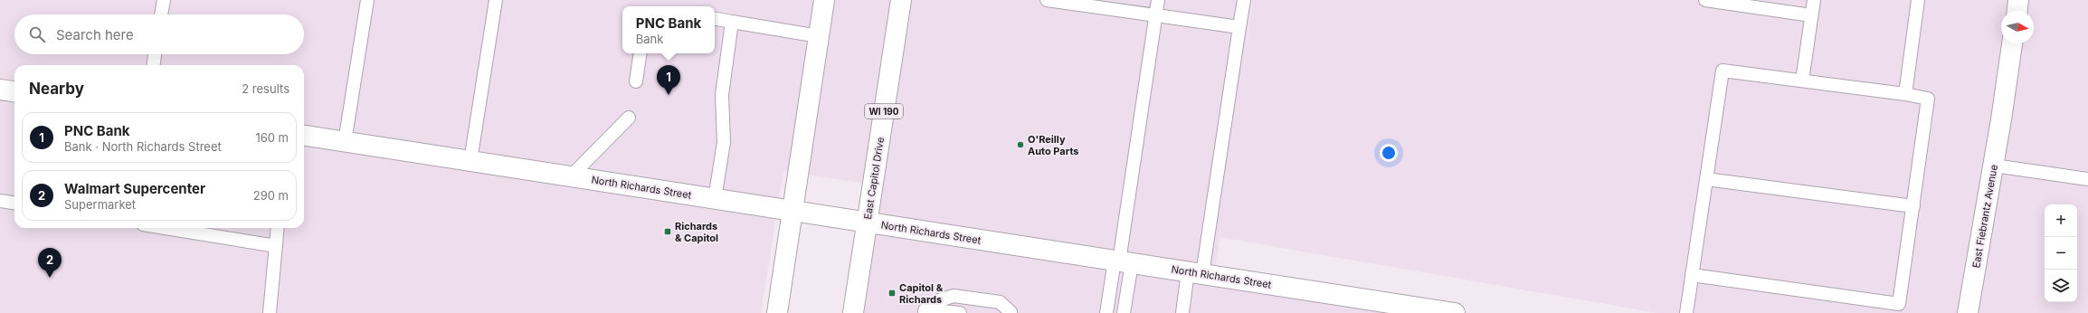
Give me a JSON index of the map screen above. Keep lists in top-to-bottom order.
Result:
{
  "streets": {
    "street": [
      "WI 190",
      "East Capitol Drive",
      "North Richards Street",
      "East Fiebrantz Avenue"
    ]
  },
  "crossings": [
    ["East Capitol Drive", "North Richards Street"]
  ],
  "places": {
    "other": ["O'Reilly Auto Parts"],
    "transit": ["Richards & Capitol", "Capitol & Richards"]
  },
  "north": "right",
  "page": {
    "popup": ["PNC Bank", "Bank"],
    "search": "Search here",
    "pins": ["1", "2"],
    "heading": ["Nearby", "2 results"],
    "list": [
      {
        "mark": "1",
        "name": "PNC Bank",
        "note": "Bank · North Richards Street",
        "value": "160 m"
      },
      {
        "mark": "2",
        "name": "Walmart Supercenter",
        "note": "Supermarket",
        "value": "290 m"
      }
    ],
    "map_buttons": ["+", "−"]
  }
}
